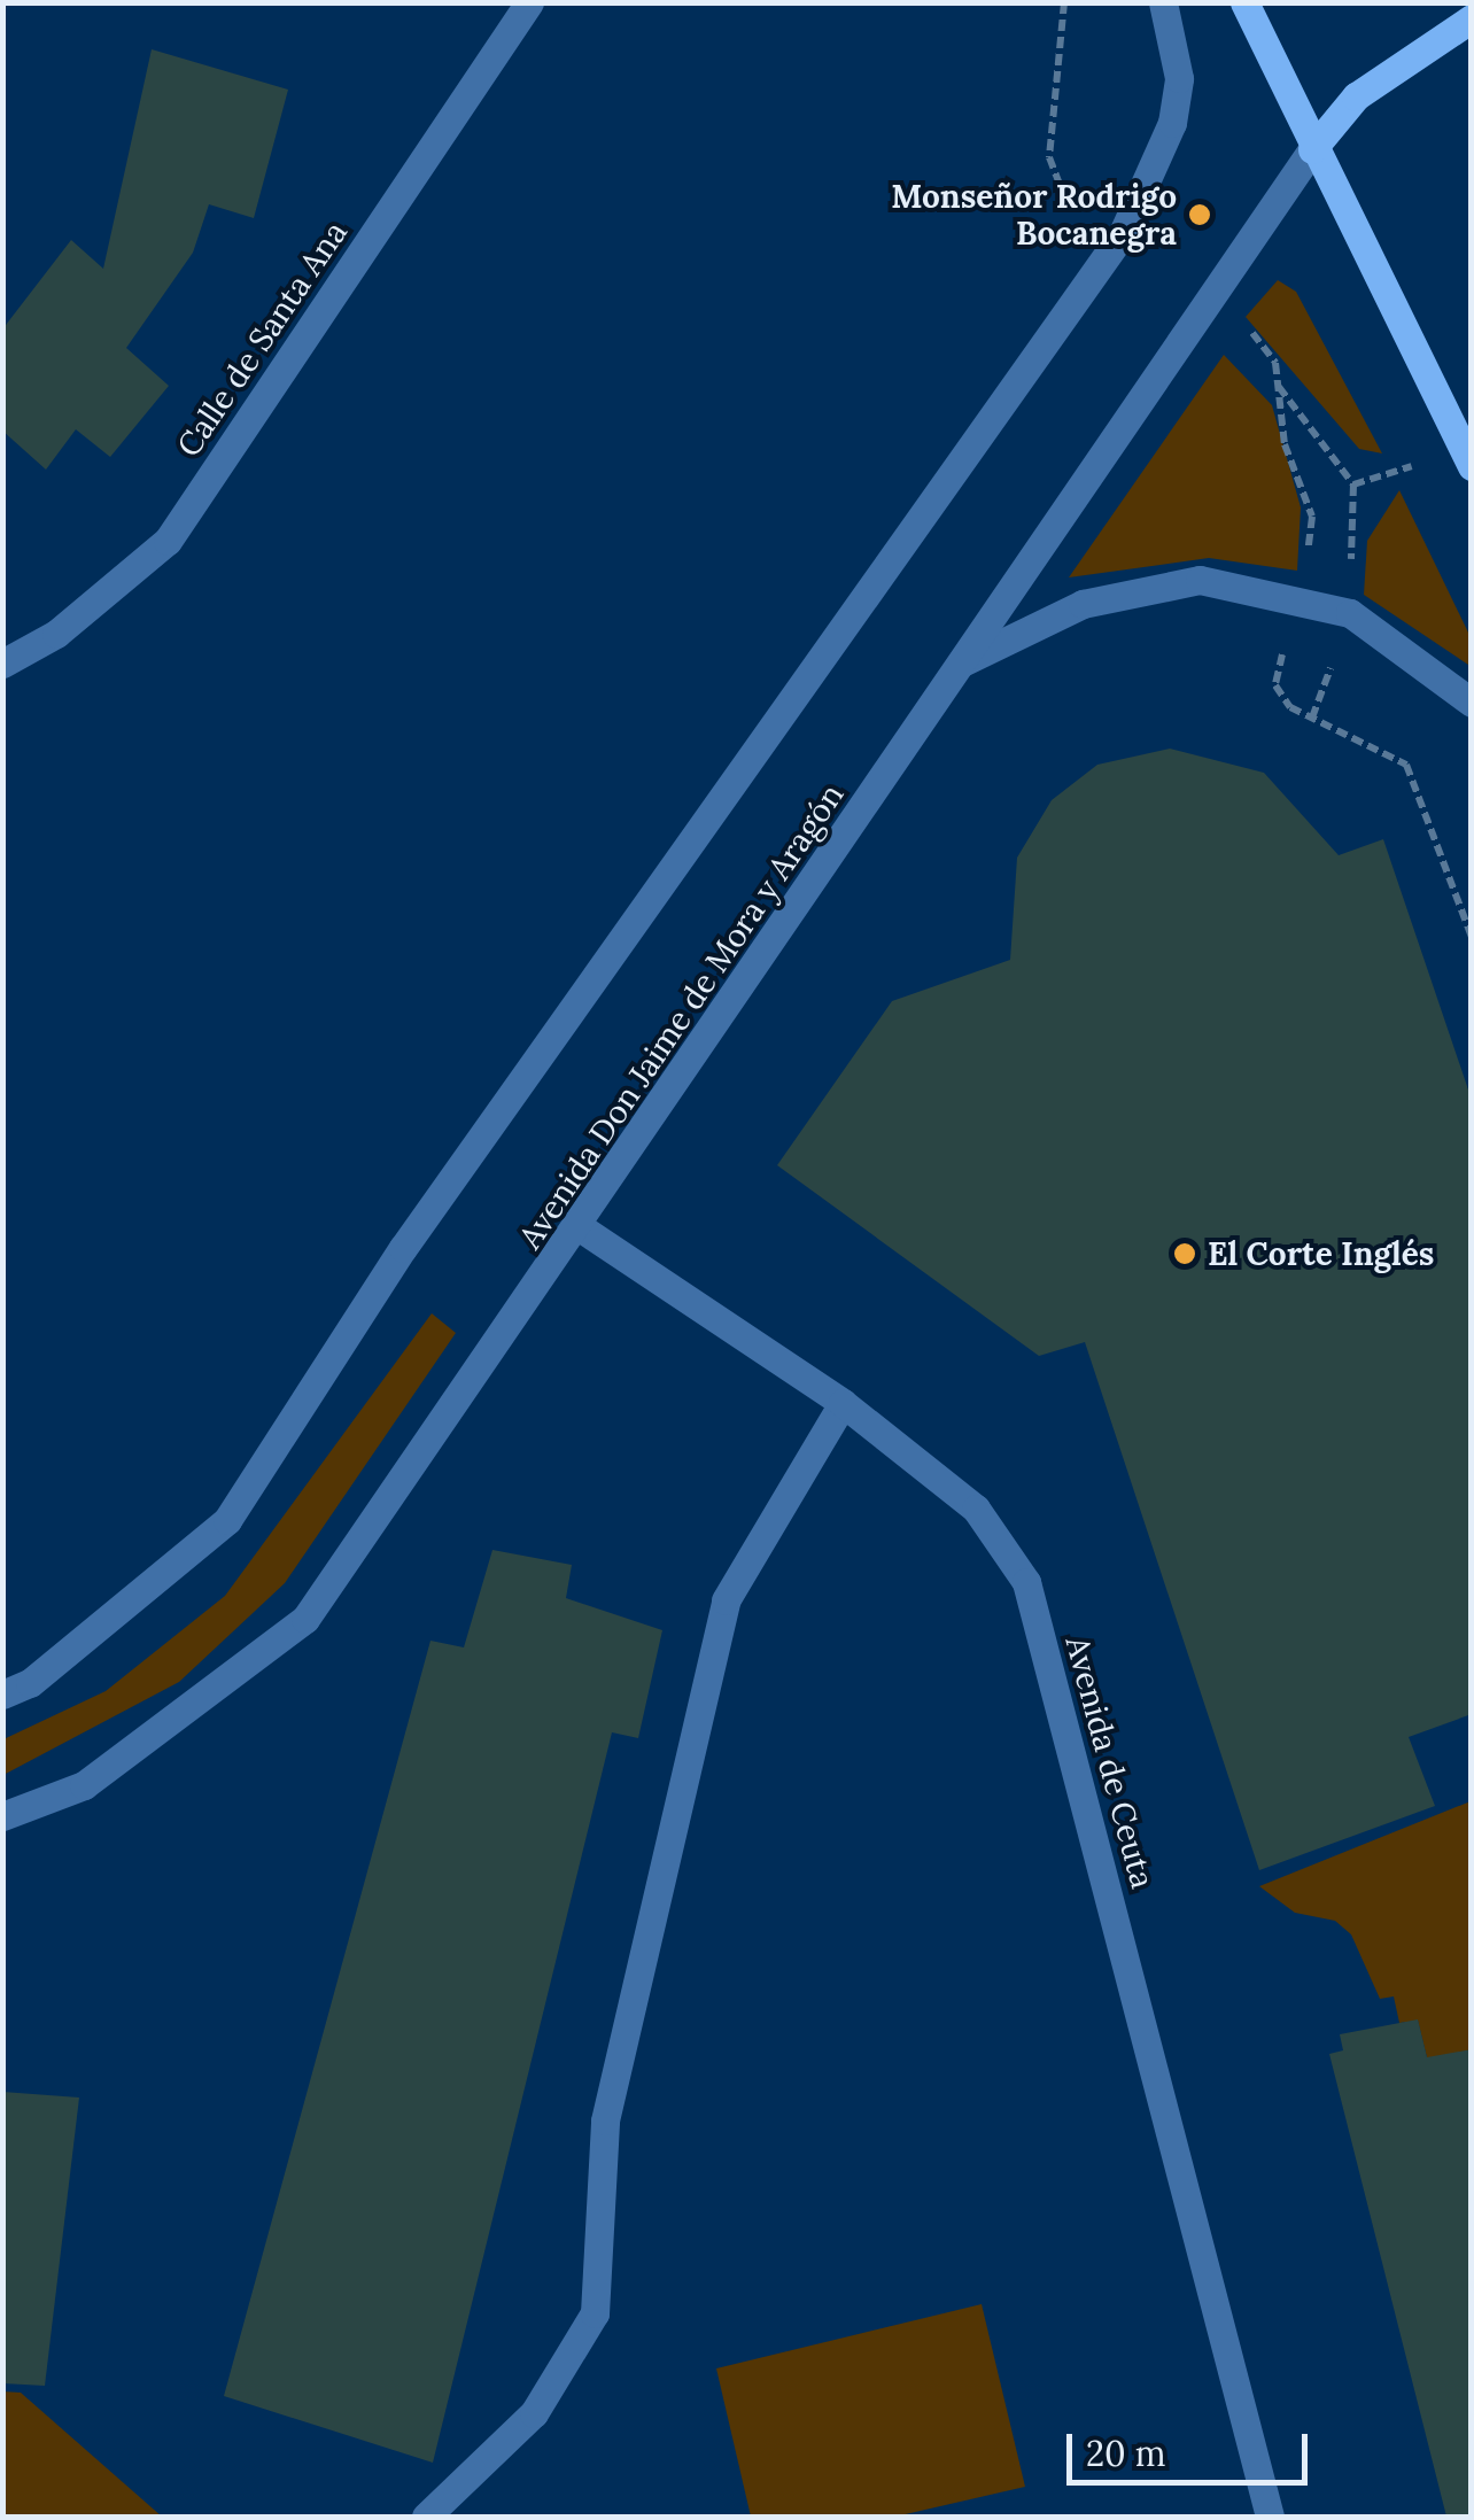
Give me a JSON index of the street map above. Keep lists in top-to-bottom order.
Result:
{
  "streets": {
    "street": ["Calle de Santa Ana", "Avenida Don Jaime de Mora y Aragón", "Avenida de Ceuta"]
  },
  "crossings": [
    ["Avenida Don Jaime de Mora y Aragón", "Avenida de Ceuta"]
  ],
  "places": ["Monseñor Rodrigo Bocanegra", "El Corte Inglés"],
  "scale_bar": "20 m"
}
